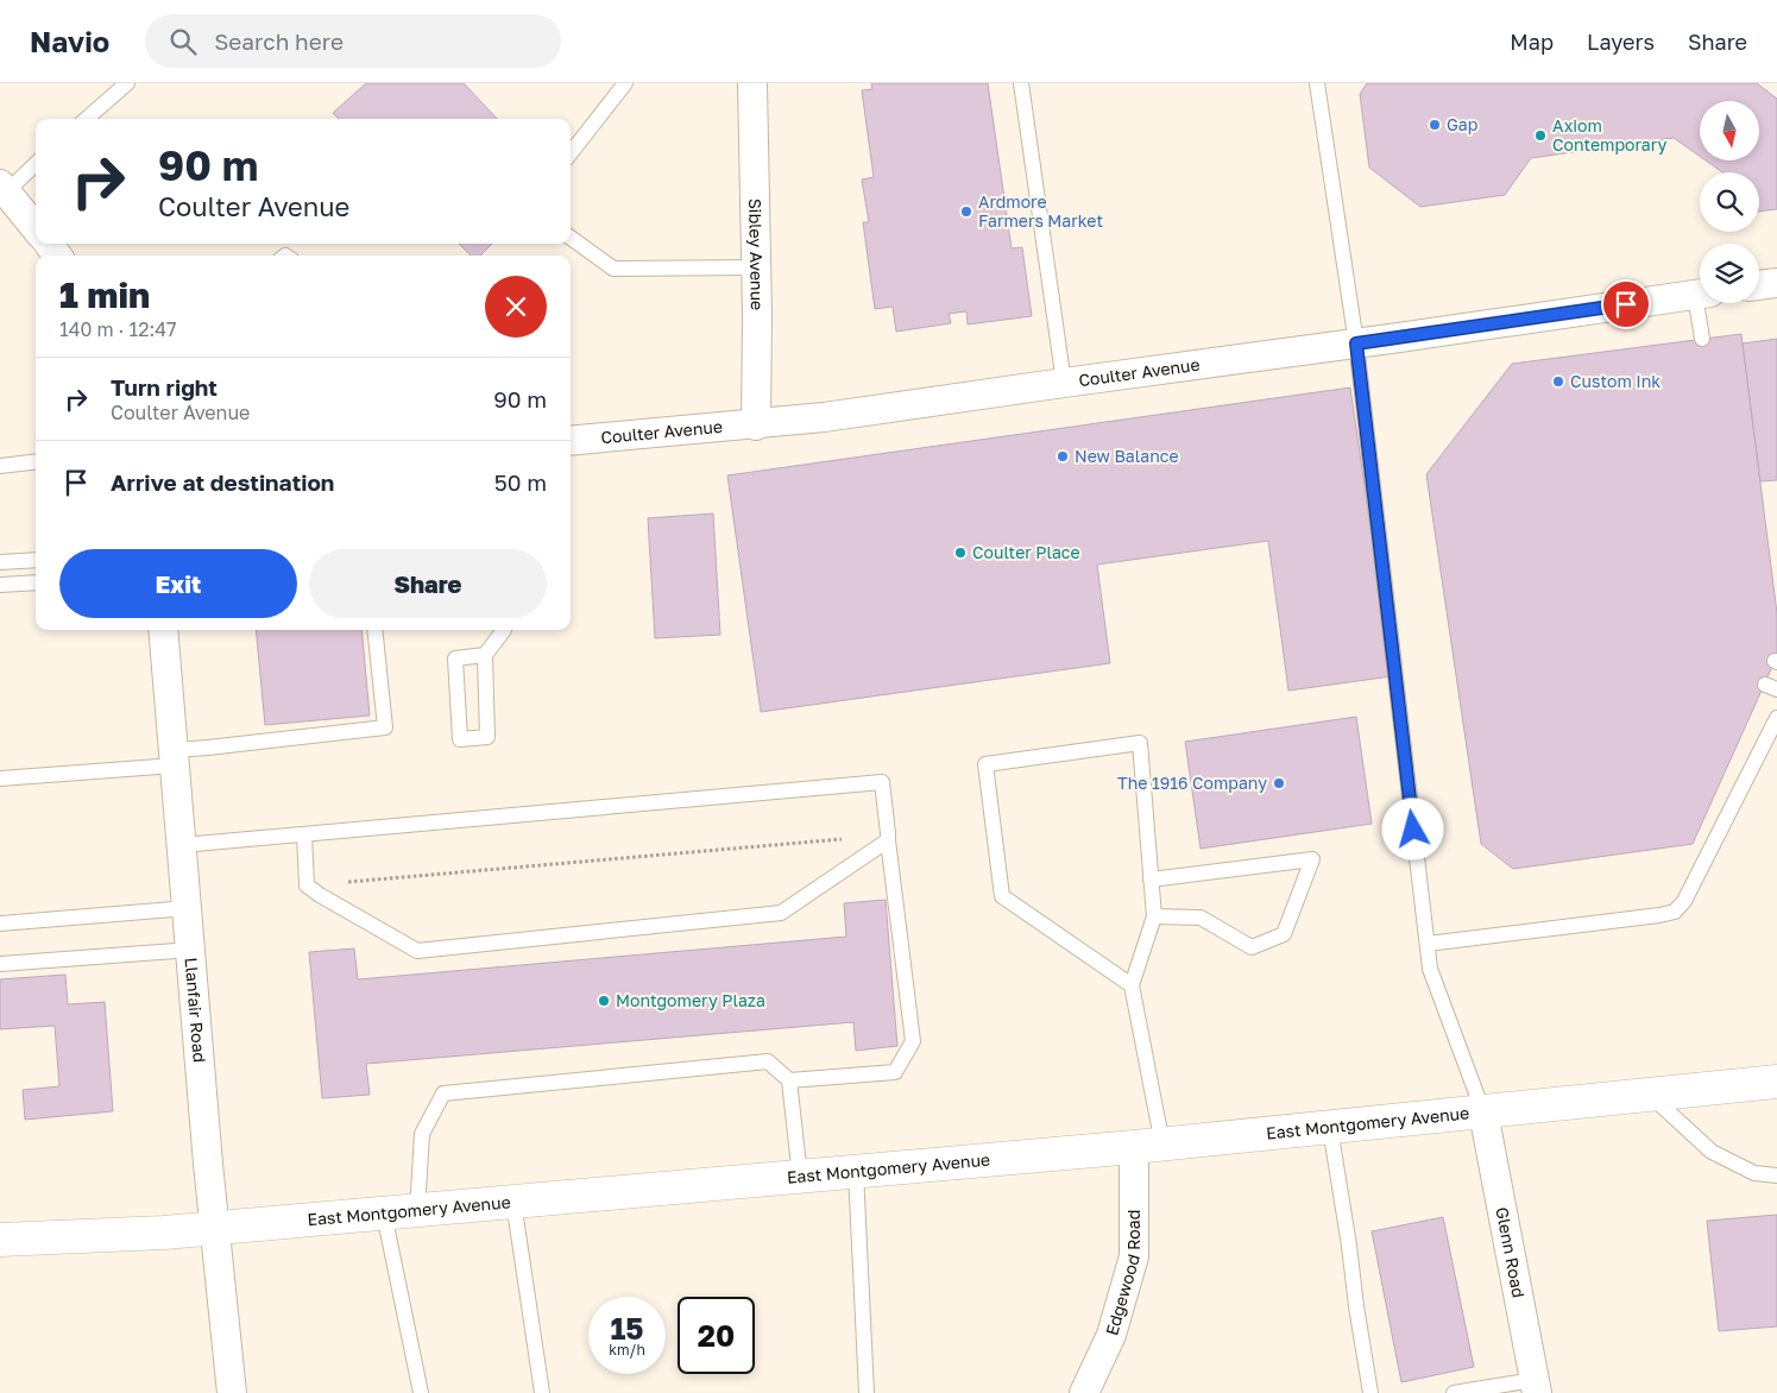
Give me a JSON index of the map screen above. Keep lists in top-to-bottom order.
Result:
{
  "streets": {
    "main road": ["East Montgomery Avenue"],
    "street": [
      "Sibley Avenue",
      "Coulter Avenue",
      "Llanfair Road",
      "Glenn Road",
      "Edgewood Road"
    ]
  },
  "crossings": [
    ["Sibley Avenue", "Coulter Avenue"],
    ["Llanfair Road", "East Montgomery Avenue"],
    ["East Montgomery Avenue", "Glenn Road"],
    ["East Montgomery Avenue", "Edgewood Road"]
  ],
  "places": [
    "Gap",
    "Axiom Contemporary",
    "Ardmore Farmers Market",
    "Custom Ink",
    "New Balance",
    "Coulter Place",
    "The 1916 Company",
    "Montgomery Plaza"
  ],
  "north": "bottom",
  "page": {
    "header": "Navio",
    "search": "Search here",
    "nav": ["Map", "Layers", "Share"],
    "turn": ["90 m", "Coulter Avenue"],
    "heading": ["1 min", "140 m · 12:47"],
    "list": [
      {
        "name": "Turn right",
        "note": "Coulter Avenue",
        "value": "90 m"
      },
      {
        "name": "Arrive at destination",
        "value": "50 m"
      }
    ],
    "buttons": ["Exit", "Share"],
    "speed": "15 km/h",
    "limit": "20"
  }
}
